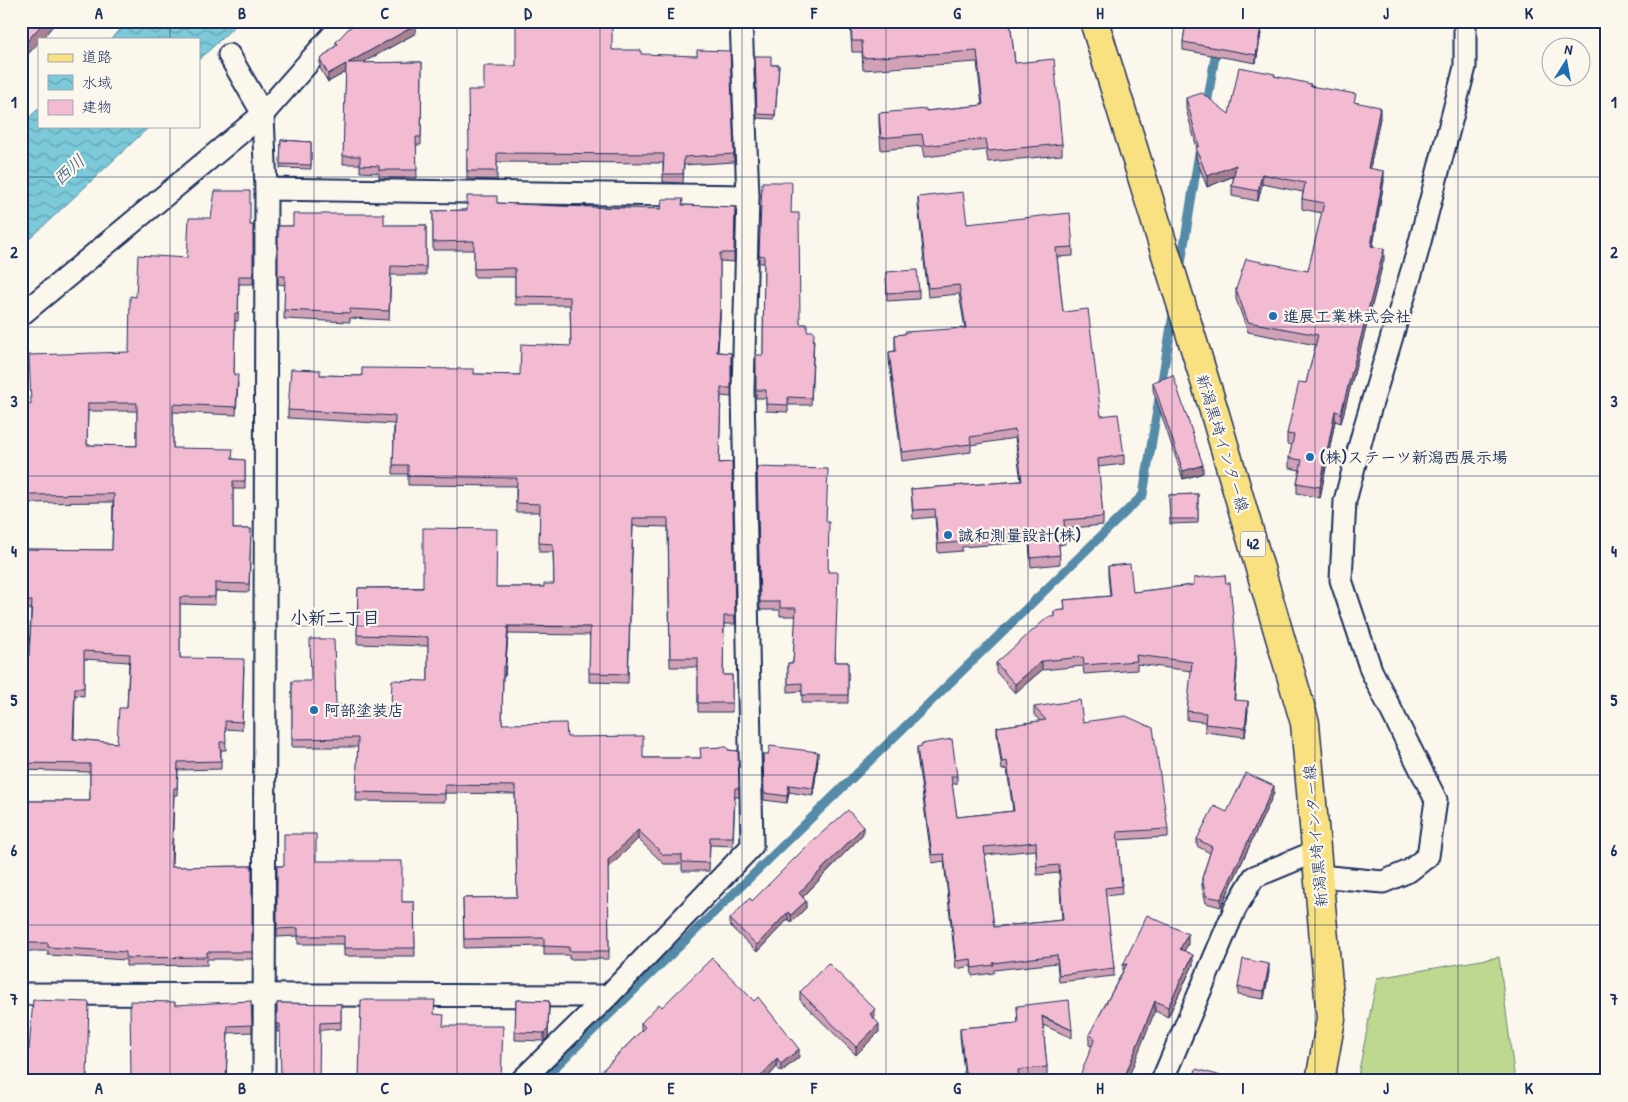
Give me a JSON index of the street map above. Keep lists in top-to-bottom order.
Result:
{
  "streets": {
    "main road": ["新潟黒埼インター線", "42"]
  },
  "districts": ["小新二丁目"],
  "water": ["西川"],
  "places": [
    "進展工業株式会社",
    "(株)ステーツ新潟西展示場",
    "誠和測量設計(株)",
    "阿部塗装店"
  ],
  "legend": ["道路", "水域", "建物"],
  "north": "top",
  "grid": {
    "columns": [
      "A",
      "B",
      "C",
      "D",
      "E",
      "F",
      "G",
      "H",
      "I",
      "J",
      "K"
    ],
    "rows": [
      "1",
      "2",
      "3",
      "4",
      "5",
      "6",
      "7"
    ]
  }
}
